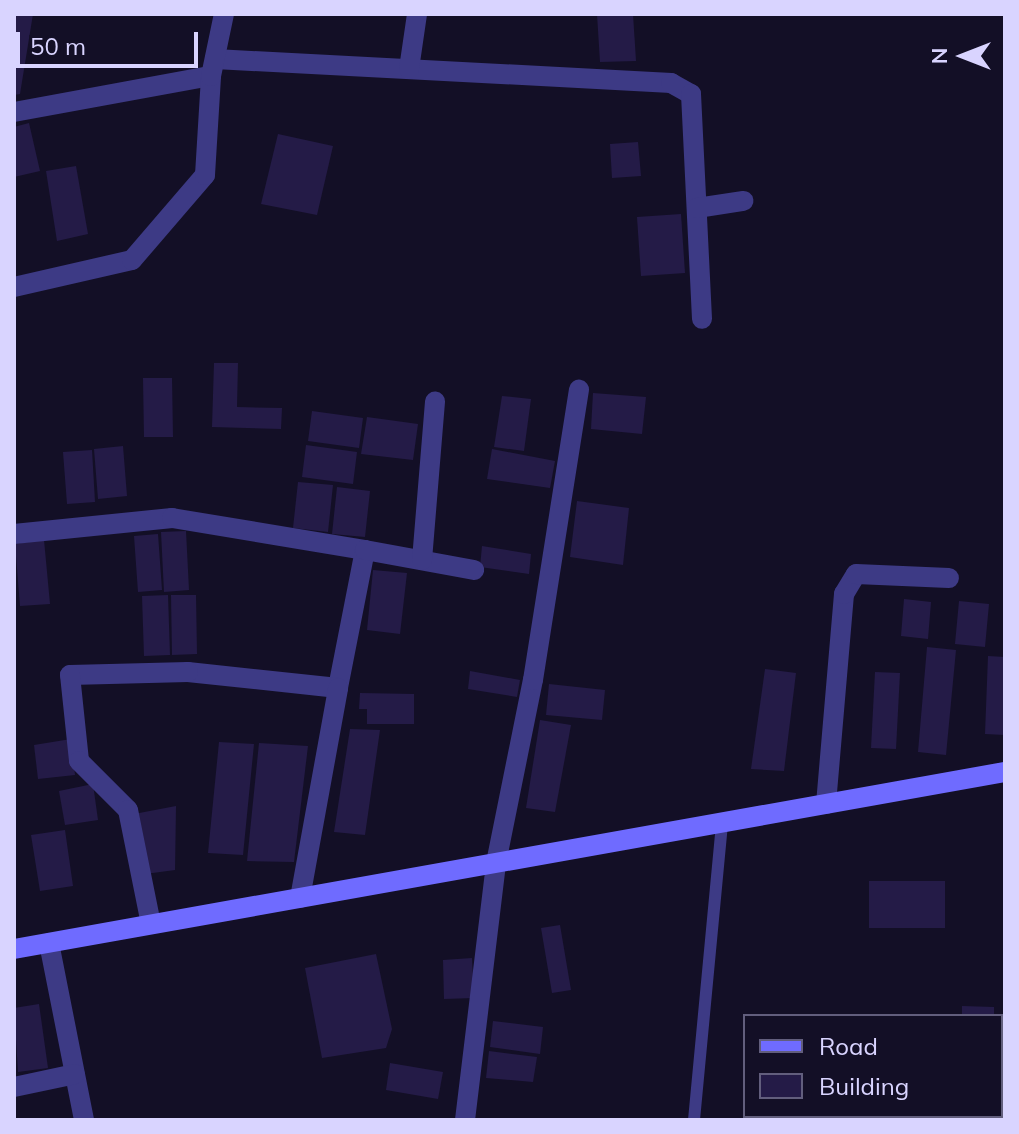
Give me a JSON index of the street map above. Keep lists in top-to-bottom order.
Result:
{
  "legend": ["Road", "Building"],
  "scale_bar": "50 m",
  "north": "left"
}
